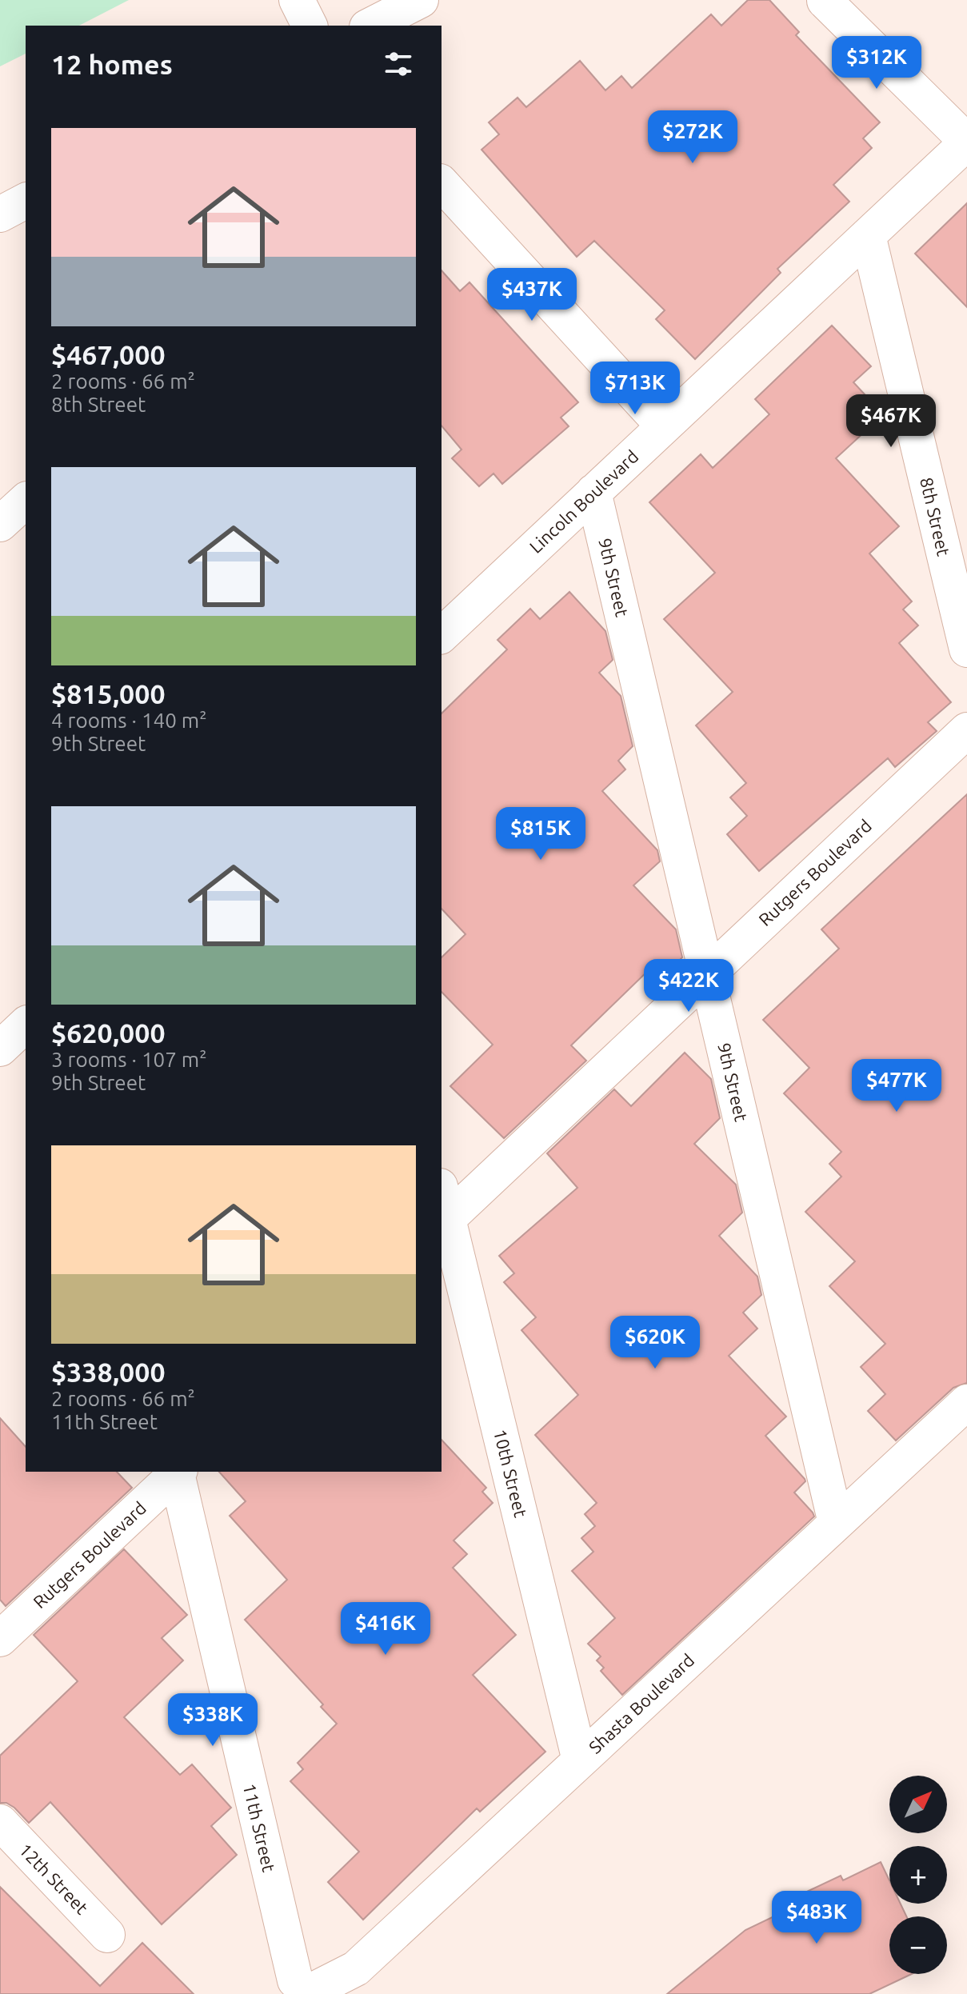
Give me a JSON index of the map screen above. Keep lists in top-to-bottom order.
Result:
{
  "streets": {
    "street": [
      "Lincoln Boulevard",
      "8th Street",
      "9th Street",
      "Rutgers Boulevard",
      "10th Street",
      "Shasta Boulevard",
      "11th Street",
      "12th Street"
    ]
  },
  "crossings": [
    ["Lincoln Boulevard", "8th Street"],
    ["Lincoln Boulevard", "9th Street"],
    ["9th Street", "Rutgers Boulevard"],
    ["9th Street", "Shasta Boulevard"],
    ["Rutgers Boulevard", "10th Street"],
    ["10th Street", "Shasta Boulevard"],
    ["Shasta Boulevard", "11th Street"]
  ],
  "north": "top right",
  "page": {
    "heading": "12 homes",
    "price": [
      "$312K",
      "$272K",
      "$437K",
      "$713K",
      "$467K",
      "$815K",
      "$422K",
      "$477K",
      "$620K",
      "$416K",
      "$338K",
      "$483K"
    ],
    "list": [
      {
        "name": "$467,000",
        "note": "2 rooms · 66 m² · 8th Street"
      },
      {
        "name": "$815,000",
        "note": "4 rooms · 140 m² · 9th Street"
      },
      {
        "name": "$620,000",
        "note": "3 rooms · 107 m² · 9th Street"
      },
      {
        "name": "$338,000",
        "note": "2 rooms · 66 m² · 11th Street"
      }
    ],
    "map_buttons": ["+", "−"]
  }
}
